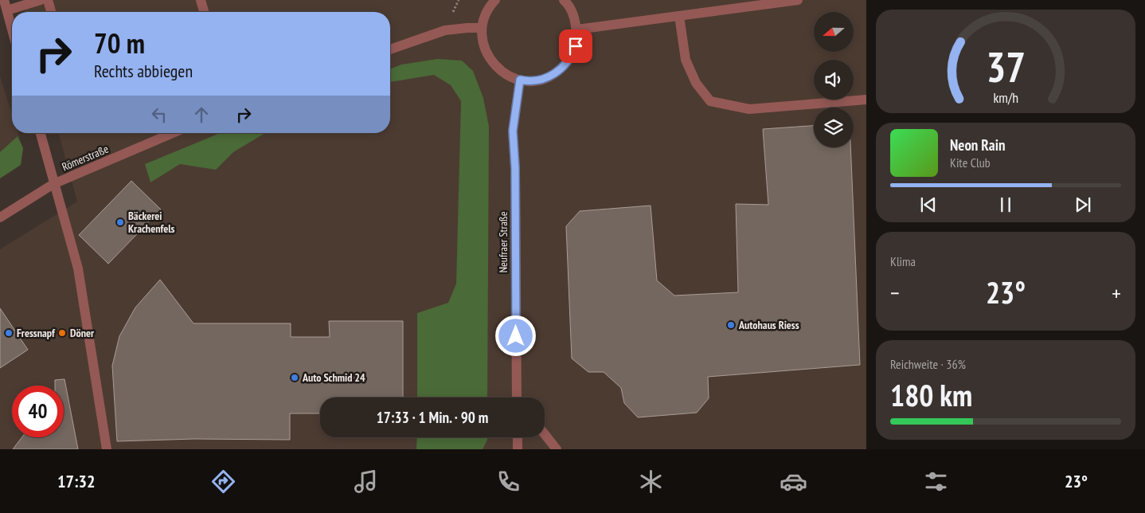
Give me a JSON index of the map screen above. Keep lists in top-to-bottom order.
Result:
{
  "streets": {
    "street": ["Römerstraße", "Neufraer Straße"]
  },
  "places": [
    "Bäckerei Krachenfels",
    "Autohaus Riess",
    "Fressnapf",
    "Döner",
    "Auto Schmid 24"
  ],
  "north": "left",
  "page": {
    "turn": ["70 m", "Rechts abbiegen"],
    "song": ["Neon Rain", "Kite Club"],
    "tile": [
      "Klima",
      ["Reichweite · 36%", "180 km"]
    ],
    "heat": ["−", "23°", "+"],
    "limit": "40",
    "trip": "17:33 · 1 Min. · 90 m",
    "tabs": ["17:32", "23°"],
    "gauge": ["37", "km/h"]
  }
}
